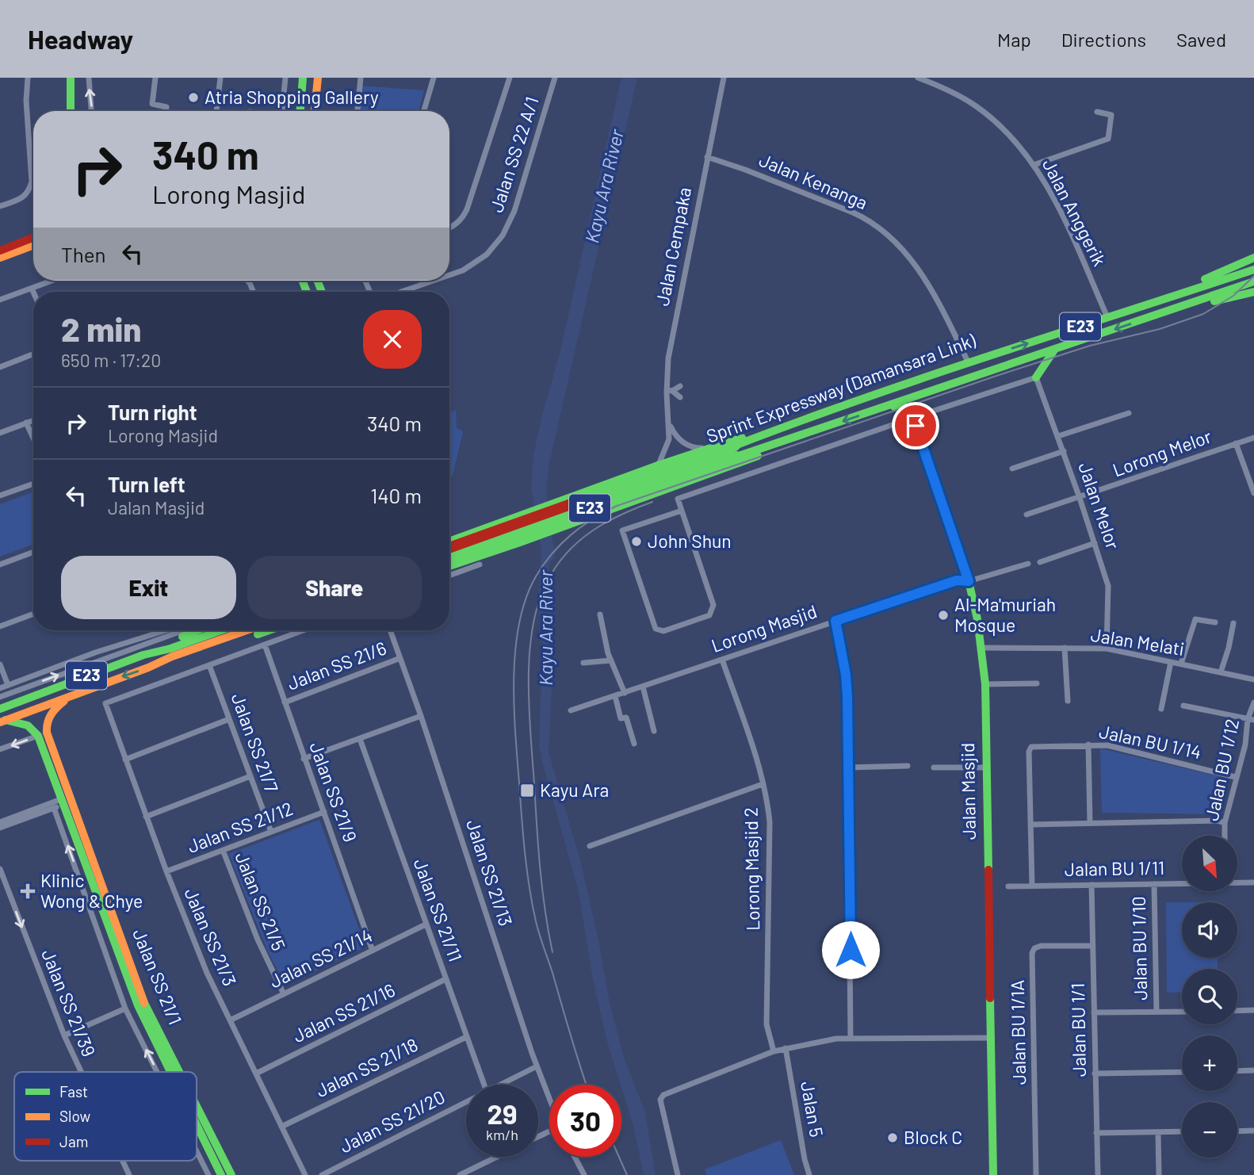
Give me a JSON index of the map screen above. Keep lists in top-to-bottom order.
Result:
{
  "streets": {
    "main road": [
      "E23",
      "Sprint Expressway (Damansara Link)",
      "Jalan Masjid",
      "Jalan SS 21/1"
    ],
    "street": [
      "Jalan SS 22 A/1",
      "Jalan Kenanga",
      "Jalan Anggerik",
      "Jalan Cempaka",
      "Lorong Melor",
      "Jalan Melor",
      "Lorong Masjid",
      "Jalan Melati",
      "Jalan SS 21/6",
      "Jalan BU 1/14",
      "Jalan SS 21/7",
      "Jalan BU 1/12",
      "Jalan SS 21/9",
      "Jalan SS 21/12",
      "Lorong Masjid 2",
      "Jalan BU 1/11",
      "Jalan SS 21/13",
      "Jalan SS 21/5",
      "Jalan SS 21/11",
      "Jalan SS 21/3",
      "Jalan BU 1/10",
      "Jalan SS 21/14",
      "Jalan SS 21/39",
      "Jalan SS 21/16",
      "Jalan BU 1/1",
      "Jalan BU 1/1A",
      "Jalan SS 21/18",
      "Jalan 5",
      "Jalan SS 21/20"
    ]
  },
  "crossings": [
    ["Jalan Kenanga", "Jalan Cempaka"],
    ["Jalan Kenanga", "Sprint Expressway (Damansara Link)"],
    ["Jalan Anggerik", "Sprint Expressway (Damansara Link)"],
    ["E23", "Jalan SS 21/1"],
    ["Lorong Melor", "Jalan Melor"],
    ["Jalan Melor", "Jalan Melati"],
    ["Lorong Masjid", "Jalan Masjid"],
    ["Lorong Masjid", "Lorong Masjid 2"],
    ["Jalan Melati", "Jalan Masjid"],
    ["Jalan SS 21/6", "Jalan SS 21/9"],
    ["Jalan SS 21/6", "Jalan SS 21/13"],
    ["Jalan BU 1/14", "Jalan BU 1/12"],
    ["Jalan BU 1/14", "Jalan BU 1/11"],
    ["Jalan SS 21/7", "Jalan SS 21/12"],
    ["Jalan SS 21/7", "Jalan SS 21/3"],
    ["Jalan SS 21/9", "Jalan SS 21/12"],
    ["Jalan SS 21/9", "Jalan SS 21/14"],
    ["Jalan SS 21/12", "Jalan SS 21/5"],
    ["Jalan SS 21/12", "Jalan SS 21/3"],
    ["Jalan BU 1/11", "Jalan BU 1/10"],
    ["Jalan BU 1/11", "Jalan BU 1/1"],
    ["Jalan SS 21/13", "Jalan SS 21/20"],
    ["Jalan SS 21/5", "Jalan SS 21/14"],
    ["Jalan SS 21/11", "Jalan SS 21/14"],
    ["Jalan SS 21/11", "Jalan SS 21/16"],
    ["Jalan SS 21/11", "Jalan SS 21/18"],
    ["Jalan SS 21/3", "Jalan SS 21/14"],
    ["Jalan SS 21/3", "Jalan SS 21/16"],
    ["Jalan SS 21/3", "Jalan SS 21/18"],
    ["Jalan BU 1/1", "Jalan BU 1/1A"]
  ],
  "one_way": ["Jalan SS 21/39"],
  "water": ["Kayu Ara River"],
  "places": {
    "other": [
      "Atria Shopping Gallery",
      "John Shun",
      "Al-Ma'muriah Mosque",
      "Block C"
    ],
    "transit": ["Kayu Ara"],
    "health": ["Klinic Wong & Chye"]
  },
  "legend": ["Fast", "Slow", "Jam"],
  "north": "bottom right",
  "page": {
    "header": "Headway",
    "nav": ["Map", "Directions", "Saved"],
    "turn": ["340 m", "Lorong Masjid"],
    "then": "Then",
    "heading": ["2 min", "650 m · 17:20"],
    "list": [
      {
        "name": "Turn right",
        "note": "Lorong Masjid",
        "value": "340 m"
      },
      {
        "name": "Turn left",
        "note": "Jalan Masjid",
        "value": "140 m"
      }
    ],
    "buttons": ["Exit", "Share"],
    "map_buttons": ["+", "−"],
    "speed": "29 km/h",
    "limit": "30"
  }
}
